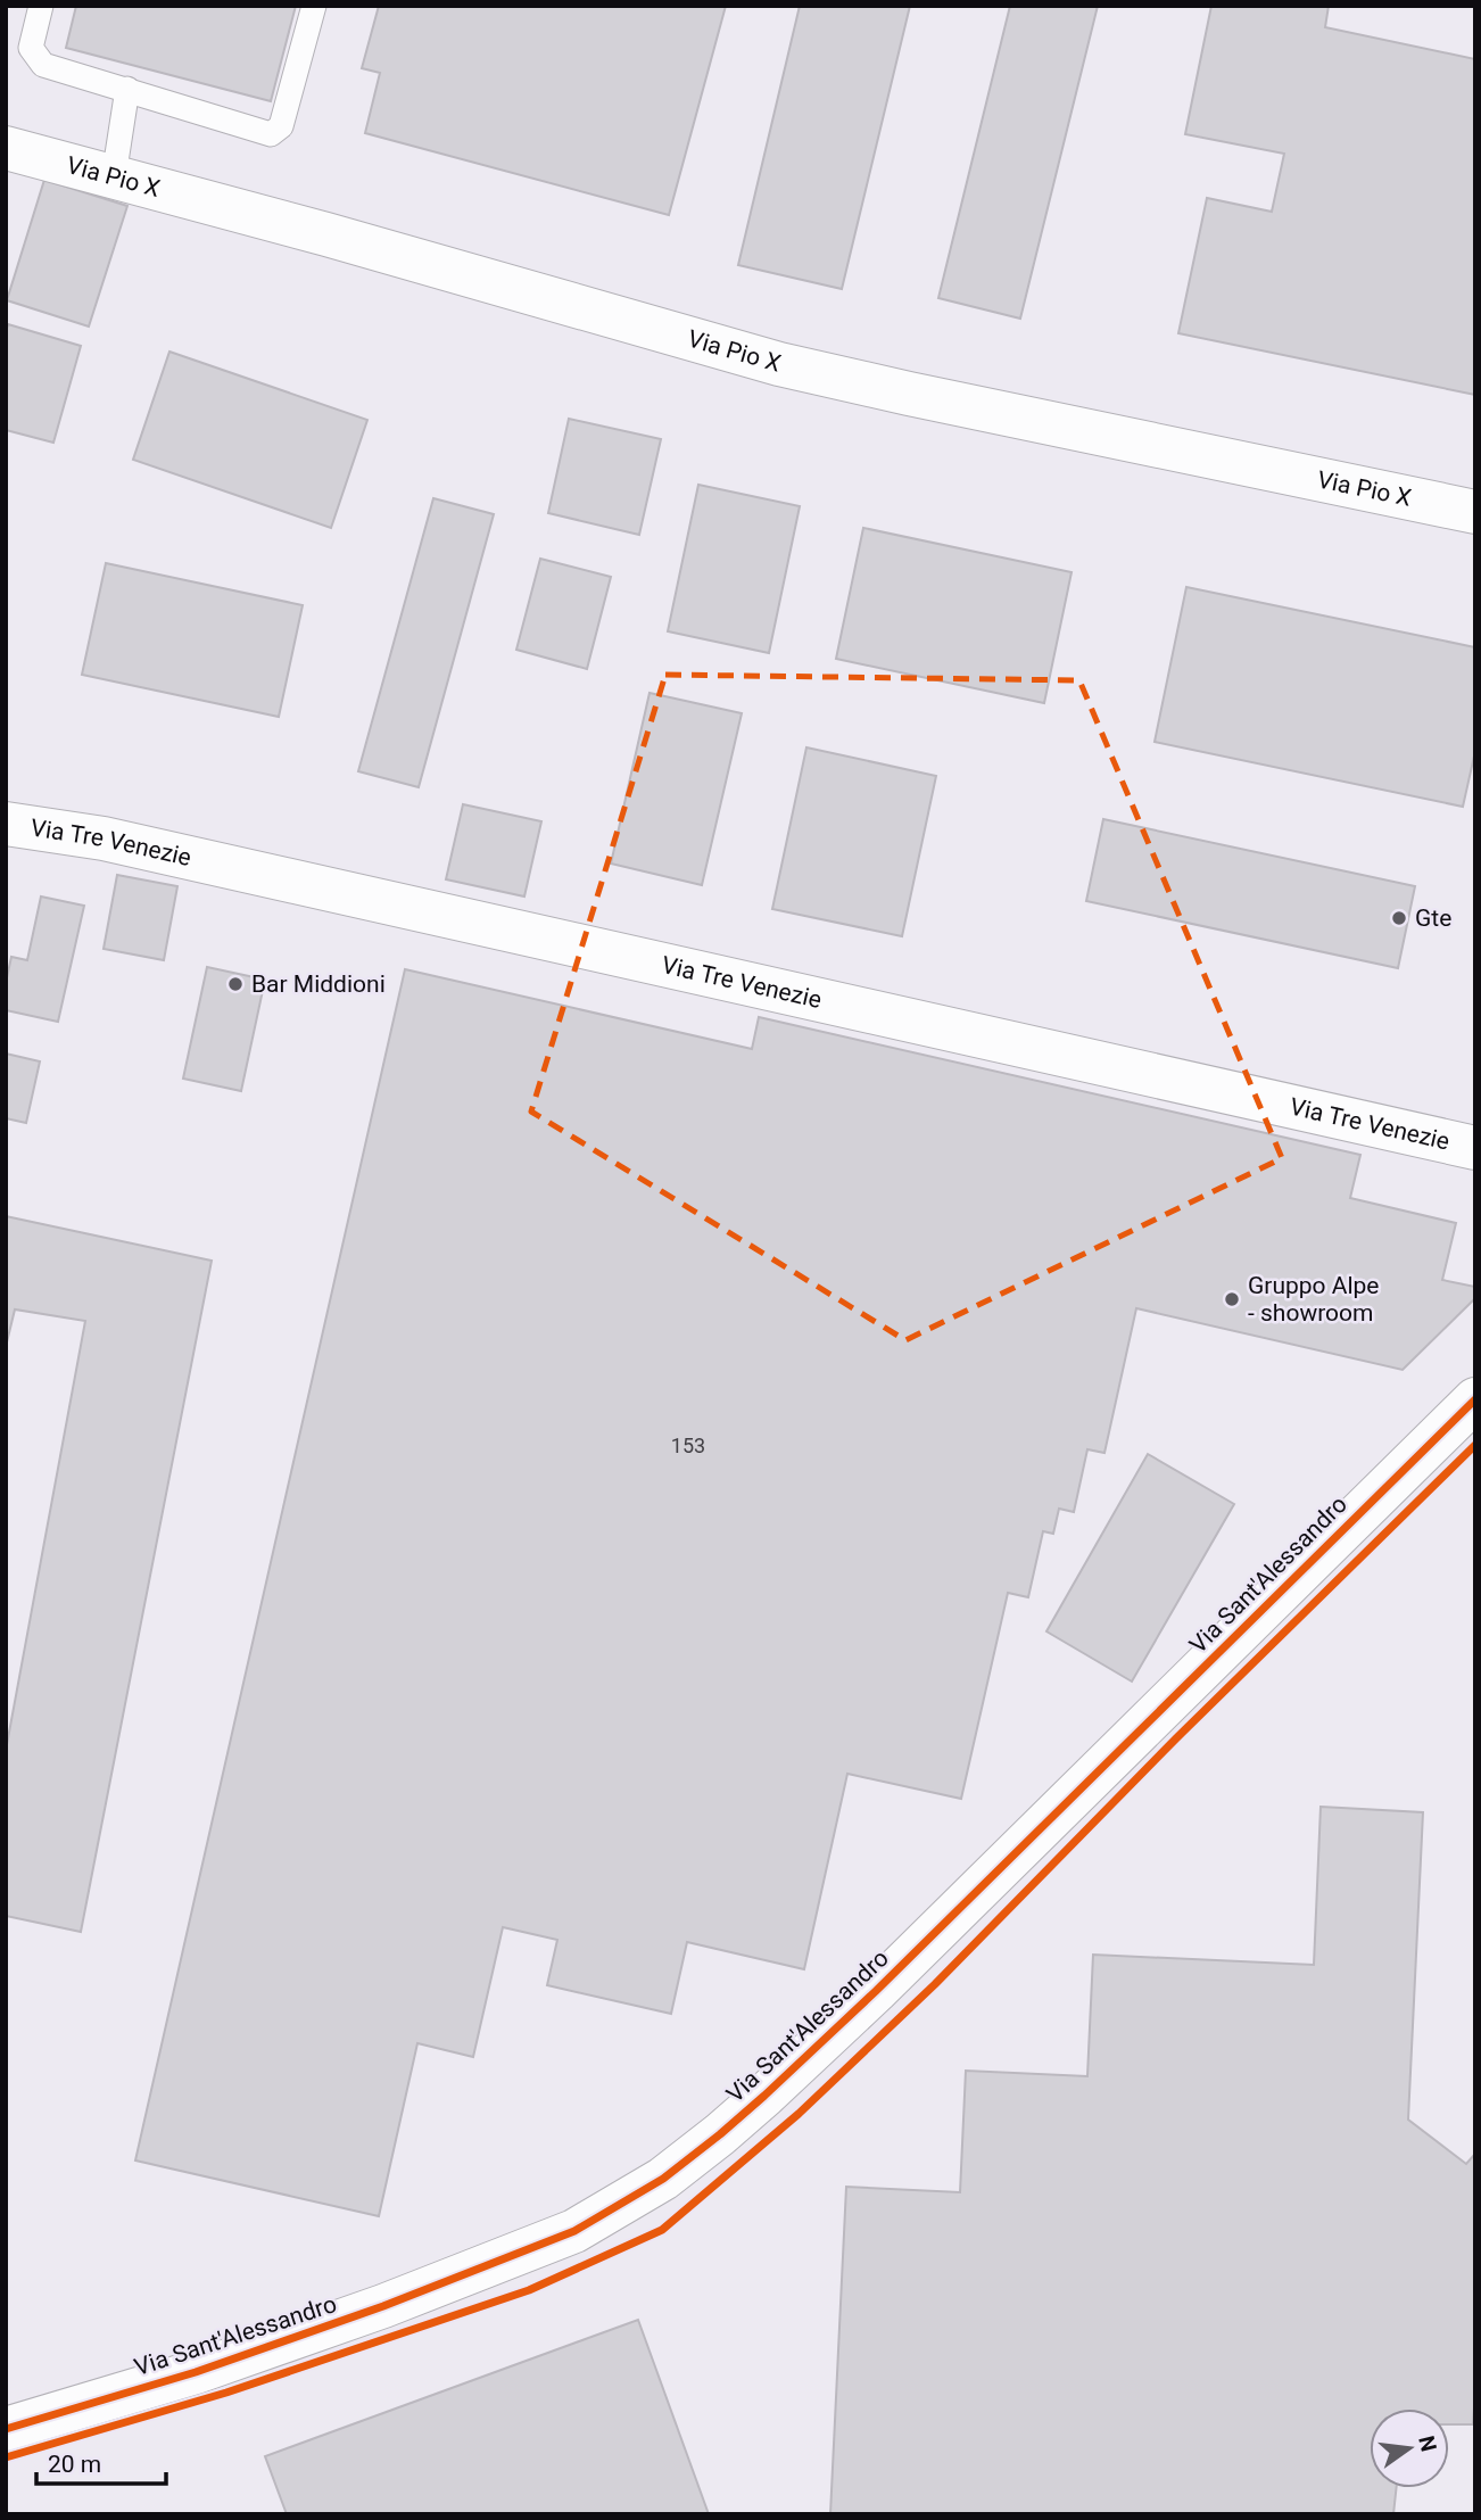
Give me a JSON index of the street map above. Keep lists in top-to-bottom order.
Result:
{
  "streets": {
    "street": ["Via Pio X", "Via Tre Venezie", "Via Sant'Alessandro"]
  },
  "places": ["Gte", "Bar Middioni", "Gruppo Alpe - showroom"],
  "house_numbers": ["153"],
  "scale_bar": "20 m",
  "north": "right"
}
